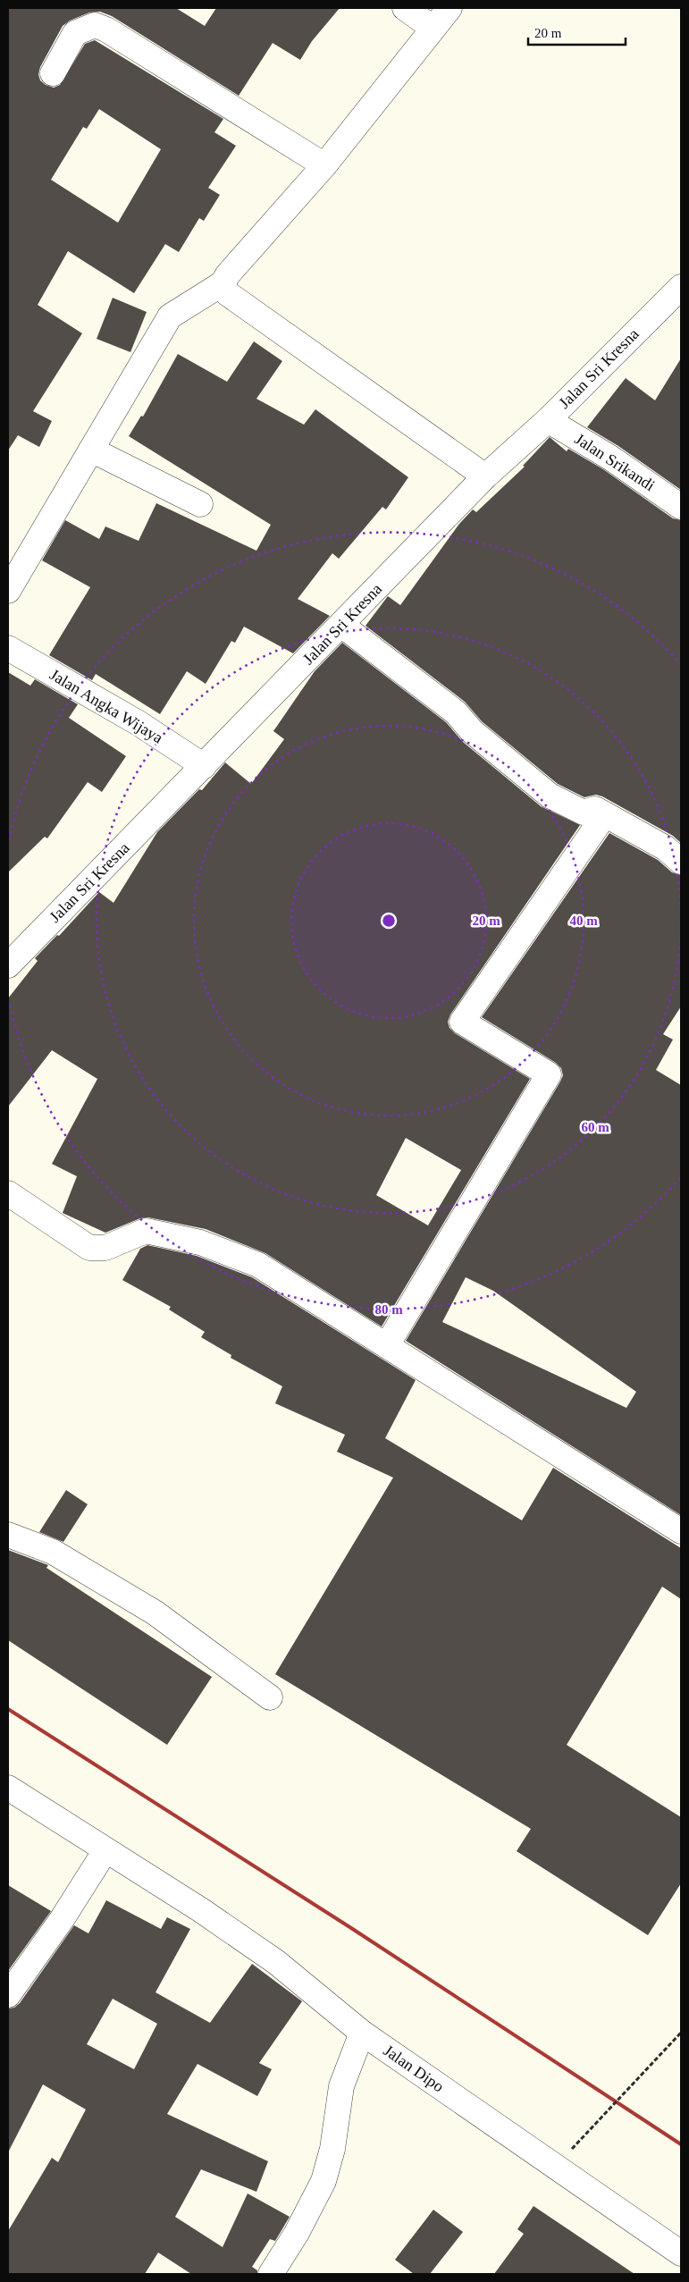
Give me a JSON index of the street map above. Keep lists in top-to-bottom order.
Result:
{
  "streets": {
    "street": [
      "Jalan Sri Kresna",
      "Jalan Srikandi",
      "Jalan Angka Wijaya",
      "Jalan Dipo"
    ]
  },
  "crossings": [
    ["Jalan Sri Kresna", "Jalan Srikandi"],
    ["Jalan Sri Kresna", "Jalan Angka Wijaya"]
  ],
  "scale_bar": "20 m",
  "rings": [
    "20 m",
    "40 m",
    "60 m",
    "80 m"
  ]
}
